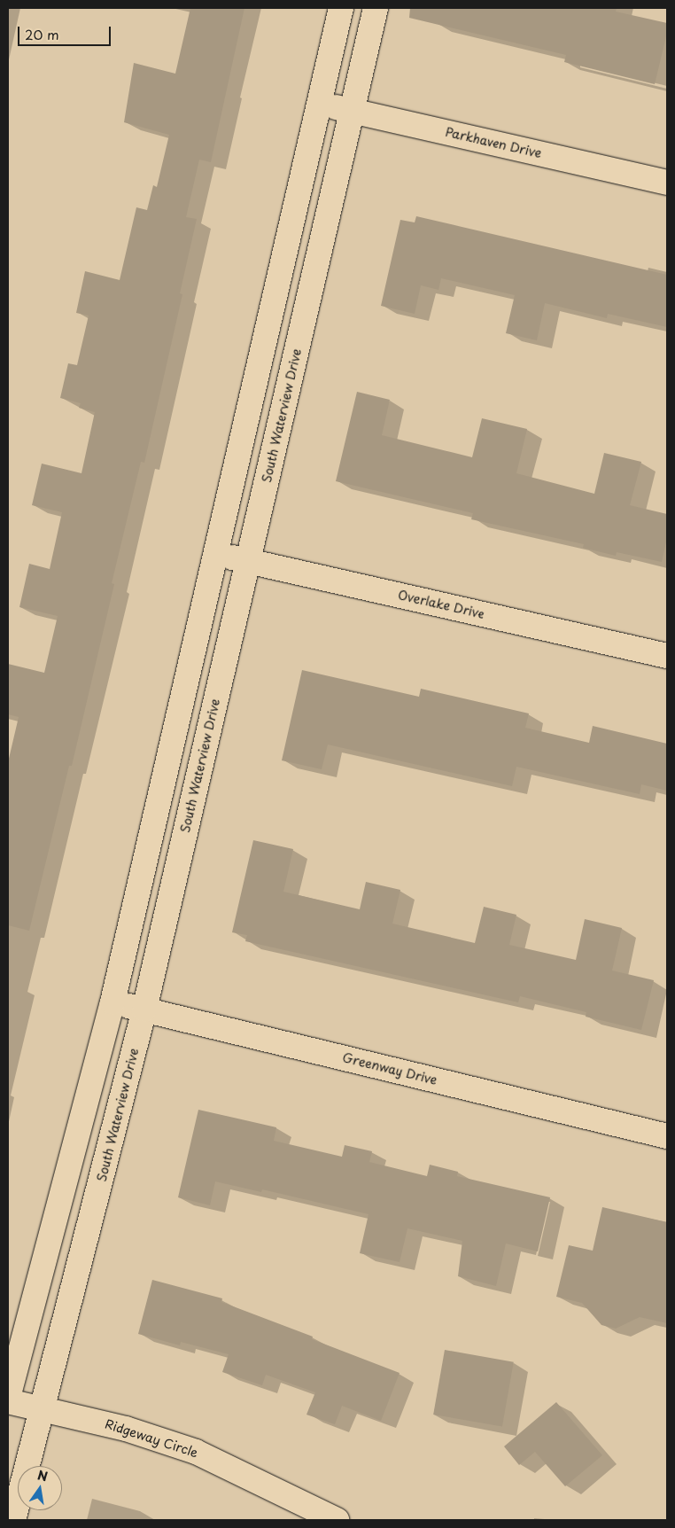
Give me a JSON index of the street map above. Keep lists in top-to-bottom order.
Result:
{
  "streets": {
    "street": [
      "Parkhaven Drive",
      "South Waterview Drive",
      "Overlake Drive",
      "Greenway Drive",
      "Ridgeway Circle"
    ]
  },
  "crossings": [
    ["Parkhaven Drive", "South Waterview Drive"],
    ["South Waterview Drive", "Overlake Drive"],
    ["South Waterview Drive", "Greenway Drive"],
    ["South Waterview Drive", "Ridgeway Circle"]
  ],
  "scale_bar": "20 m",
  "north": "top"
}
